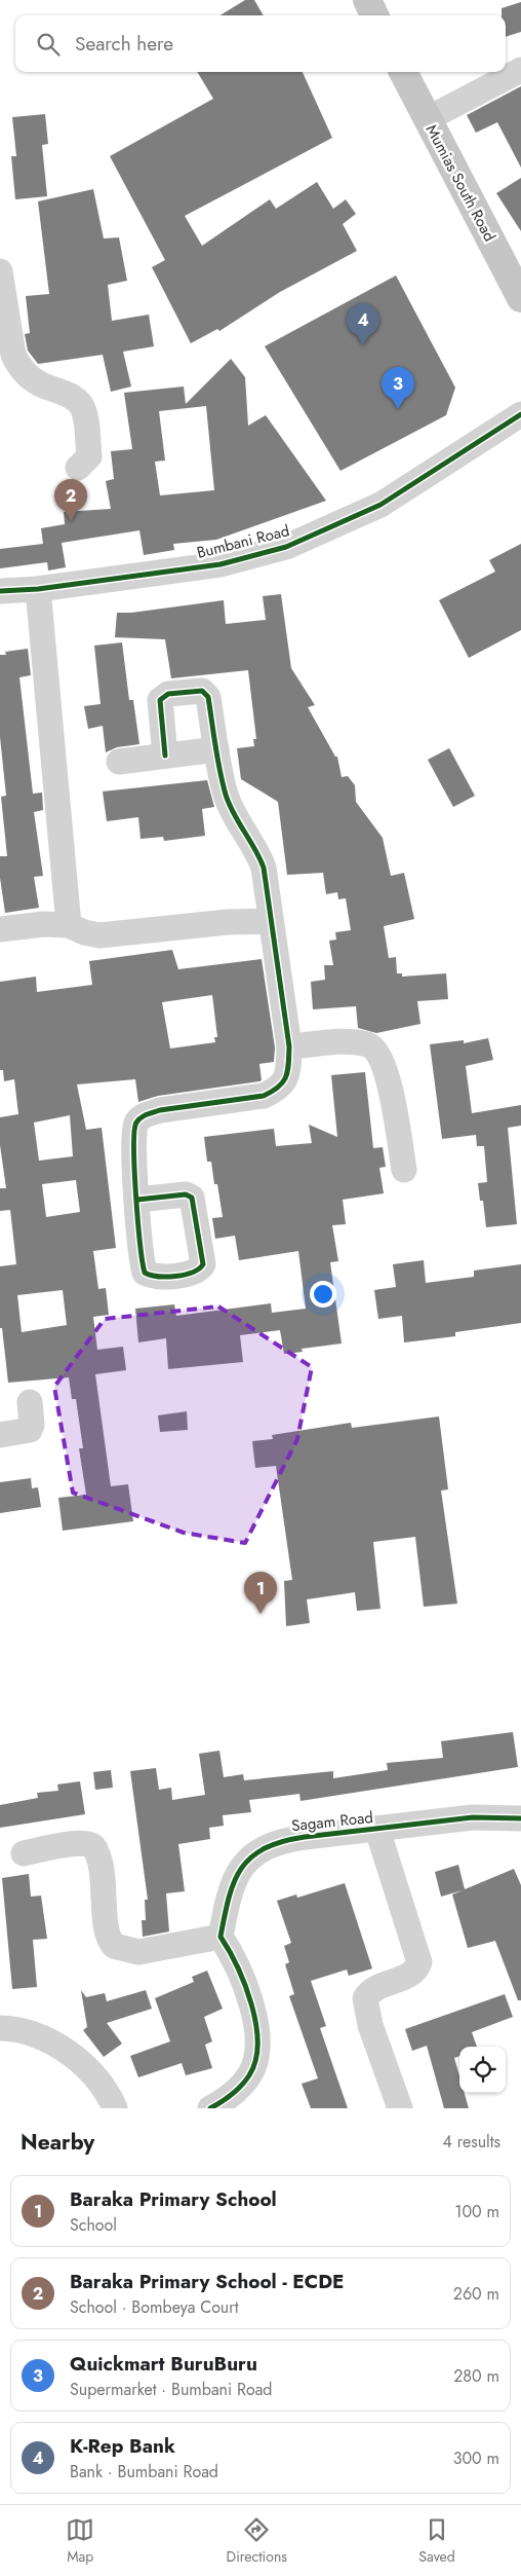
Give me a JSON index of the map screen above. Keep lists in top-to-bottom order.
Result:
{
  "streets": {
    "main road": ["Mumias South Road"],
    "street": ["Bumbani Road", "Sagam Road"]
  },
  "page": {
    "search": "Search here",
    "pins": [
      "4",
      "3",
      "2",
      "1"
    ],
    "heading": ["Nearby", "4 results"],
    "list": [
      {
        "mark": "1",
        "name": "Baraka Primary School",
        "note": "School",
        "value": "100 m"
      },
      {
        "mark": "2",
        "name": "Baraka Primary School - ECDE",
        "note": "School · Bombeya Court",
        "value": "260 m"
      },
      {
        "mark": "3",
        "name": "Quickmart BuruBuru",
        "note": "Supermarket · Bumbani Road",
        "value": "280 m"
      },
      {
        "mark": "4",
        "name": "K-Rep Bank",
        "note": "Bank · Bumbani Road",
        "value": "300 m"
      }
    ],
    "nav": ["Map", "Directions", "Saved"]
  }
}
